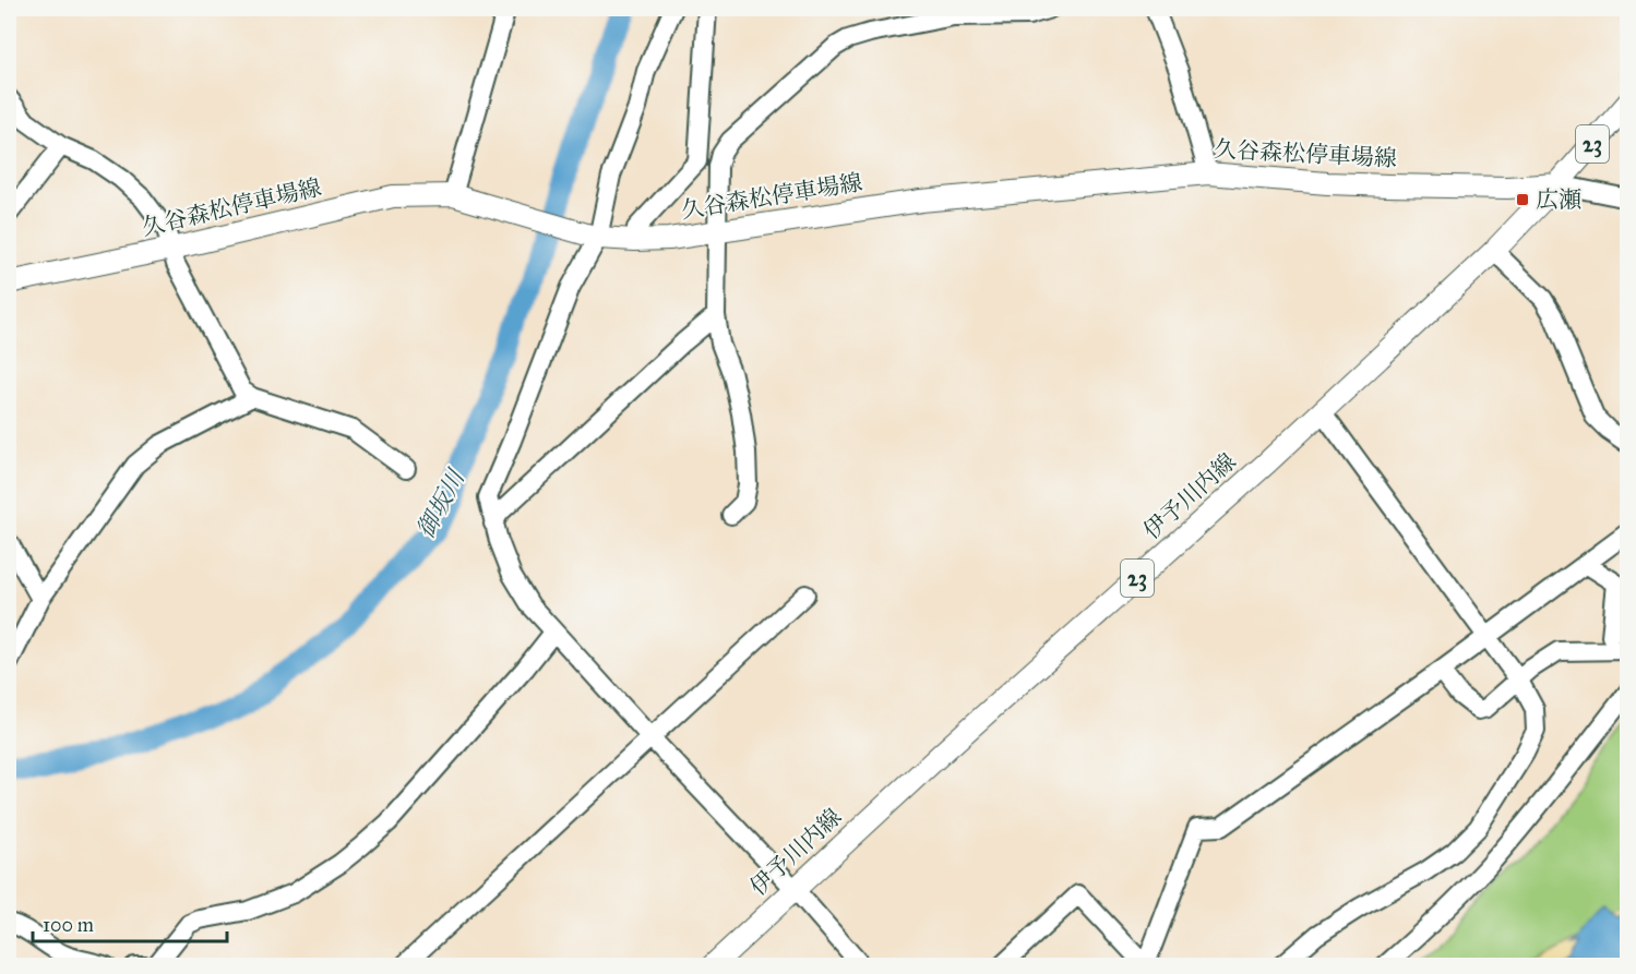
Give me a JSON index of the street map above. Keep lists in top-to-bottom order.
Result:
{
  "streets": {
    "main road": ["23", "久谷森松停車場線", "伊予川内線"]
  },
  "crossings": [
    ["久谷森松停車場線", "伊予川内線"]
  ],
  "water": ["御坂川"],
  "places": {
    "transit": ["広瀬"]
  },
  "scale_bar": "100 m"
}
